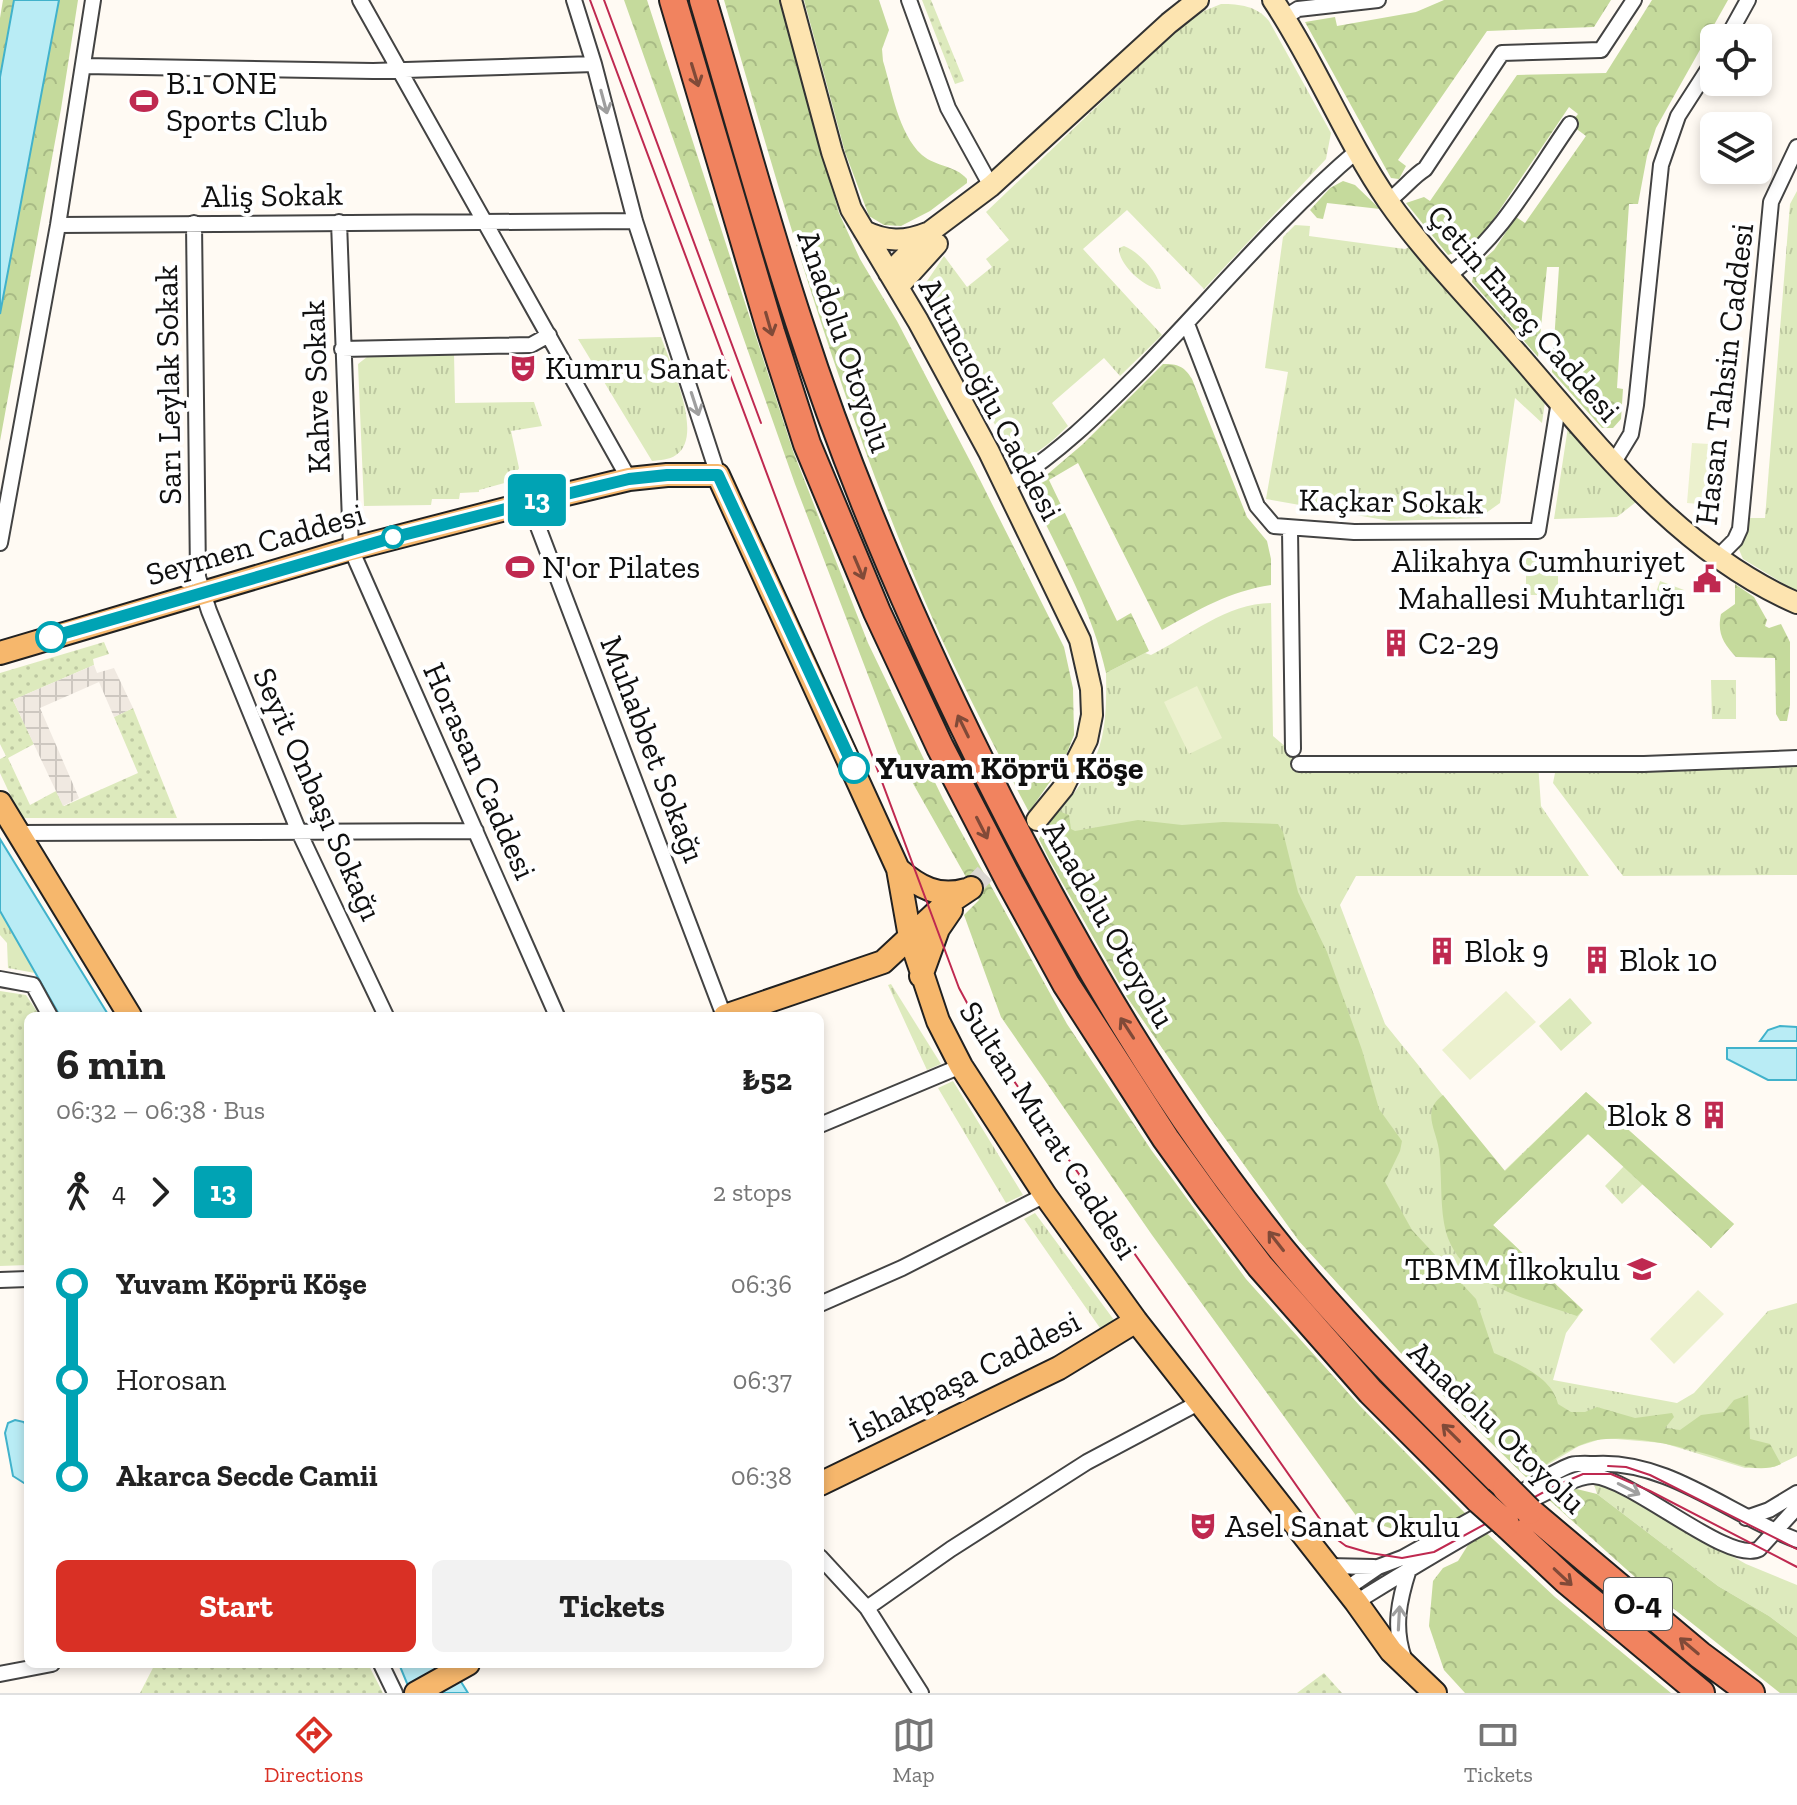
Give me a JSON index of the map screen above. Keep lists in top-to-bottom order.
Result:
{
  "streets": {
    "highway": ["Anadolu Otoyolu", "O-4"],
    "main road": ["Seymen Caddesi", "Sultan Murat Caddesi", "İshakpaşa Caddesi"],
    "street": [
      "Aliş Sokak",
      "Çetin Emeç Caddesi",
      "Hasan Tahsin Caddesi",
      "Sarı Leylak Sokak",
      "Kahve Sokak",
      "Altıncıoğlu Caddesi",
      "Kaçkar Sokak",
      "Muhabbet Sokağı",
      "Horasan Caddesi",
      "Seyit Onbaşı Sokağı"
    ]
  },
  "crossings": [
    ["Aliş Sokak", "Sarı Leylak Sokak"],
    ["Aliş Sokak", "Kahve Sokak"],
    ["Çetin Emeç Caddesi", "Hasan Tahsin Caddesi"],
    ["Çetin Emeç Caddesi", "Kaçkar Sokak"],
    ["Sarı Leylak Sokak", "Seymen Caddesi"],
    ["Sarı Leylak Sokak", "Seyit Onbaşı Sokağı"],
    ["Kahve Sokak", "Seymen Caddesi"],
    ["Kahve Sokak", "Horasan Caddesi"],
    ["Seymen Caddesi", "Muhabbet Sokağı"],
    ["Seymen Caddesi", "Horasan Caddesi"],
    ["Seymen Caddesi", "Seyit Onbaşı Sokağı"],
    ["Seymen Caddesi", "Sultan Murat Caddesi"],
    ["Sultan Murat Caddesi", "İshakpaşa Caddesi"]
  ],
  "places": {
    "sports": ["B.1 ONE Sports Club", "N'or Pilates"],
    "theatre": ["Kumru Sanat", "Asel Sanat Okulu"],
    "public building": ["Alikahya Cumhuriyet Mahallesi Muhtarlığı"],
    "building": [
      "C2-29",
      "Blok 9",
      "Blok 10",
      "Blok 8"
    ],
    "other": ["Yuvam Köprü Köşe"],
    "school or university": ["TBMM İlkokulu"]
  },
  "lines": ["bus line 13"],
  "page": {
    "on_map": "13",
    "heading": ["6 min", "06:32 – 06:38 · Bus", "₺52"],
    "legs": ["4", "13", "2 stops"],
    "list": [
      {
        "name": "Yuvam Köprü Köşe",
        "value": "06:36"
      },
      {
        "name": "Horosan",
        "value": "06:37"
      },
      {
        "name": "Akarca Secde Camii",
        "value": "06:38"
      }
    ],
    "buttons": ["Start", "Tickets"],
    "tabs": ["Directions", "Map", "Tickets"]
  }
}
